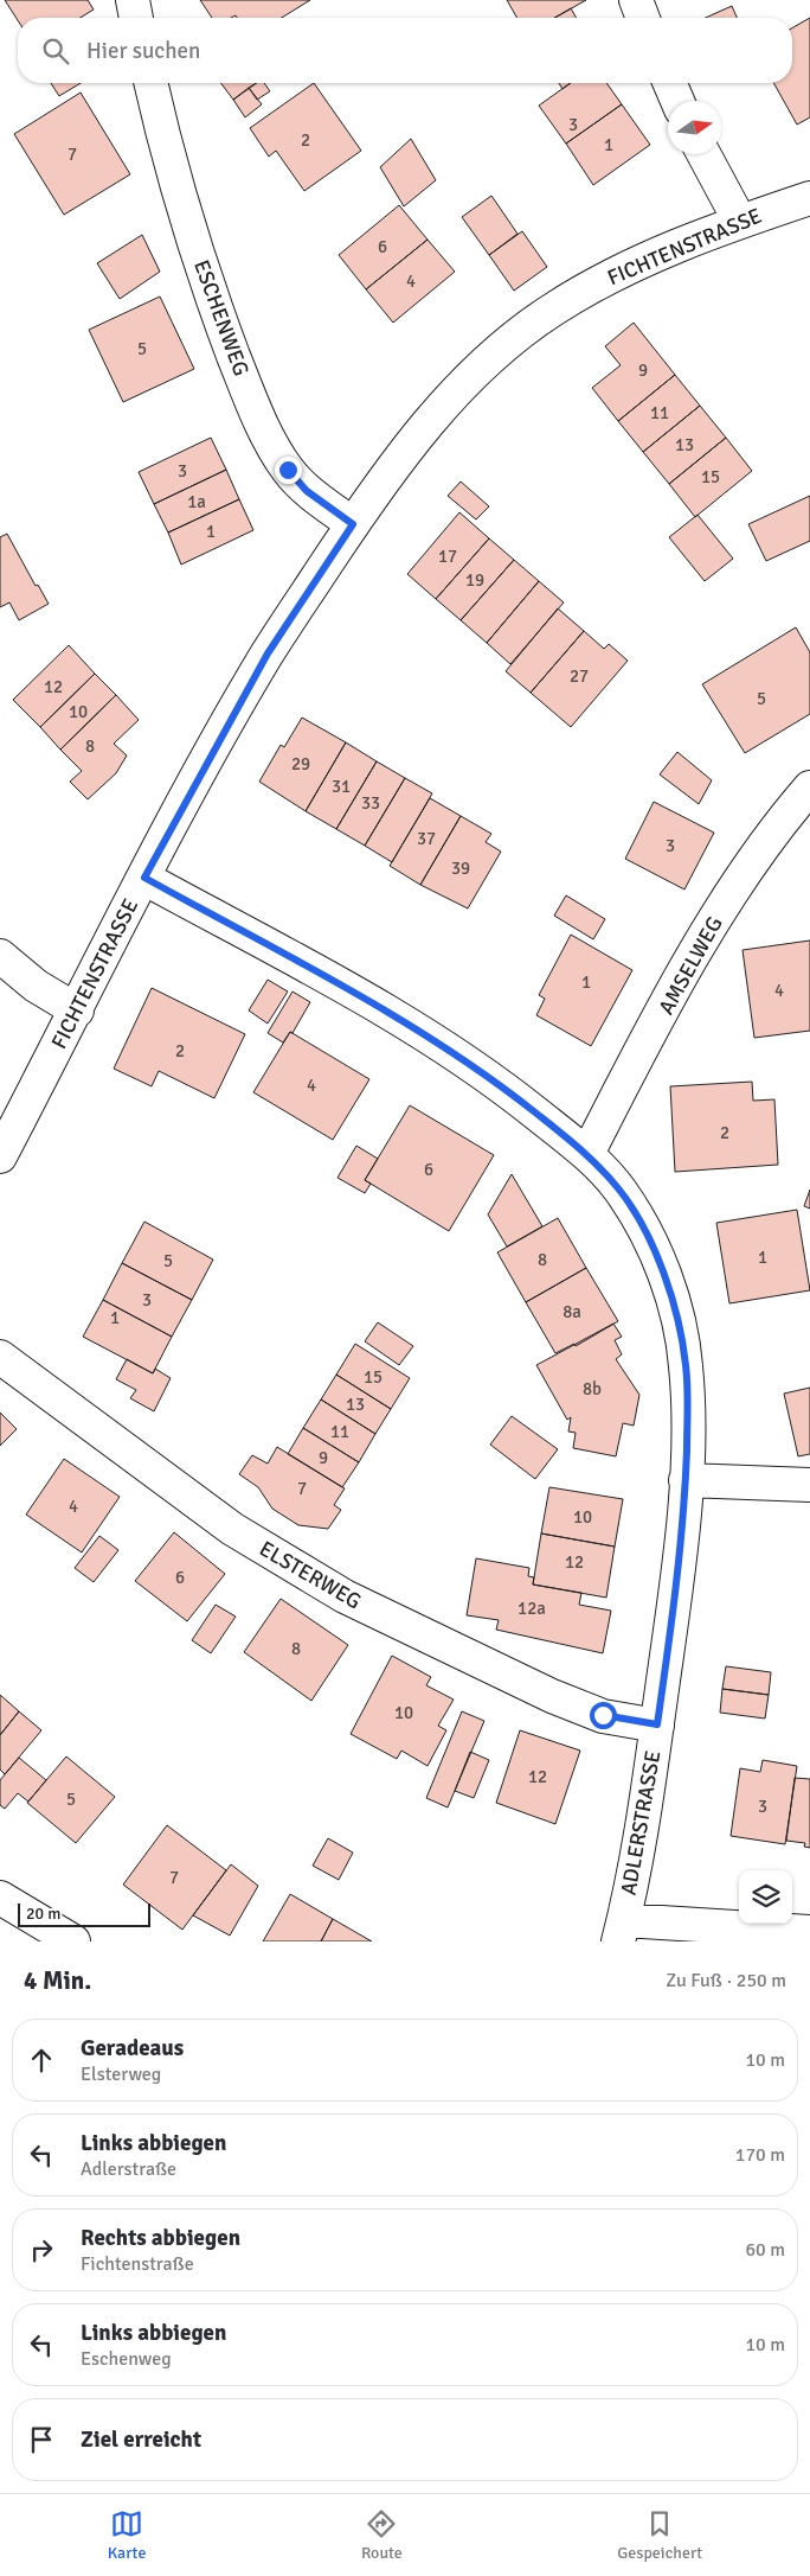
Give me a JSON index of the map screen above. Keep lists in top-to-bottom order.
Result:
{
  "streets": {
    "street": [
      "FICHTENSTRASSE",
      "ESCHENWEG",
      "AMSELWEG",
      "ELSTERWEG",
      "ADLERSTRASSE"
    ]
  },
  "crossings": [
    ["FICHTENSTRASSE", "ESCHENWEG"],
    ["FICHTENSTRASSE", "ADLERSTRASSE"],
    ["AMSELWEG", "ADLERSTRASSE"],
    ["ELSTERWEG", "ADLERSTRASSE"]
  ],
  "house_numbers": [
    "3",
    "2",
    "1",
    "7",
    "6",
    "4",
    "5",
    "9",
    "11",
    "13",
    "3",
    "15",
    "1a",
    "1",
    "17",
    "19",
    "27",
    "12",
    "5",
    "10",
    "8",
    "29",
    "31",
    "33",
    "37",
    "3",
    "39",
    "1",
    "4",
    "2",
    "4",
    "2",
    "6",
    "1",
    "8",
    "5",
    "3",
    "8a",
    "1",
    "15",
    "8b",
    "13",
    "11",
    "9",
    "7",
    "4",
    "10",
    "12",
    "6",
    "12a",
    "8",
    "10",
    "12",
    "5",
    "3",
    "7"
  ],
  "scale_bar": "20 m",
  "north": "right",
  "page": {
    "search": "Hier suchen",
    "scale": "20 m",
    "heading": ["4 Min.", "Zu Fuß · 250 m"],
    "list": [
      ["Geradeaus", "Elsterweg", "10 m"],
      ["Links abbiegen", "Adlerstraße", "170 m"],
      ["Rechts abbiegen", "Fichtenstraße", "60 m"],
      ["Links abbiegen", "Eschenweg", "10 m"],
      "Ziel erreicht"
    ],
    "nav": ["Karte", "Route", "Gespeichert"]
  }
}
